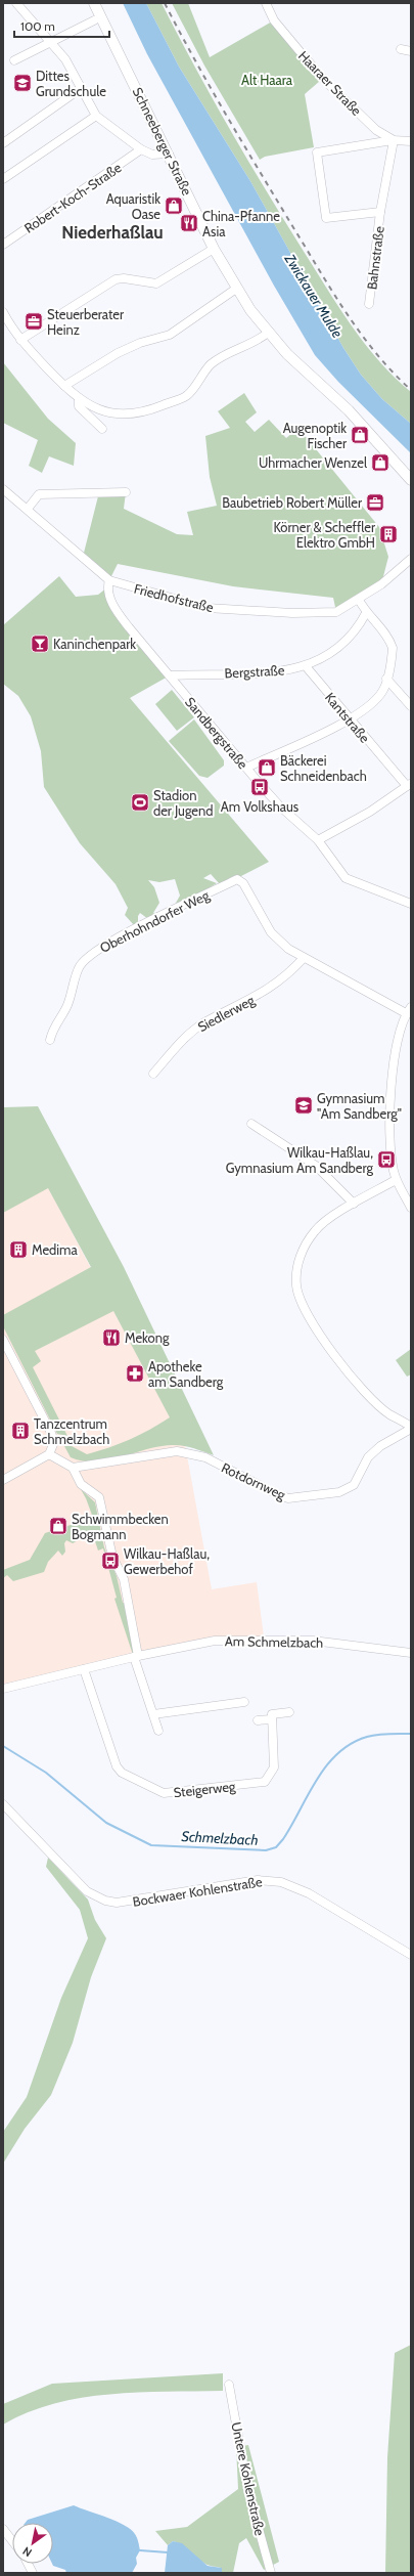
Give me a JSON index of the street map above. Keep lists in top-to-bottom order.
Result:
{
  "streets": {
    "main road": ["Schneeberger Straße"],
    "street": [
      "Haaraer Straße",
      "Robert-Koch-Straße",
      "Bahnstraße",
      "Friedhofstraße",
      "Bergstraße",
      "Kantstraße",
      "Sandbergstraße",
      "Oberhohndorfer Weg",
      "Siedlerweg",
      "Rotdornweg",
      "Am Schmelzbach",
      "Steigerweg",
      "Bockwaer Kohlenstraße",
      "Untere Kohlenstraße"
    ]
  },
  "crossings": [
    ["Haaraer Straße", "Bahnstraße"],
    ["Friedhofstraße", "Sandbergstraße"],
    ["Bergstraße", "Kantstraße"],
    ["Bergstraße", "Sandbergstraße"],
    ["Oberhohndorfer Weg", "Siedlerweg"],
    ["Am Schmelzbach", "Steigerweg"]
  ],
  "districts": ["Niederhaßlau"],
  "water": ["Zwickauer Mulde", "Schmelzbach"],
  "parks": ["Alt Haara"],
  "places": {
    "school or university": ["Dittes Grundschule", "Gymnasium \"Am Sandberg\""],
    "shop": [
      "Aquaristik Oase",
      "Augenoptik Fischer",
      "Uhrmacher Wenzel",
      "Bäckerei Schneidenbach",
      "Schwimmbecken Bogmann"
    ],
    "restaurant": ["China-Pfanne Asia", "Mekong"],
    "office": ["Steuerberater Heinz", "Baubetrieb Robert Müller"],
    "building": ["Körner & Scheffler Elektro GmbH", "Medima", "Tanzcentrum Schmelzbach"],
    "bar": ["Kaninchenpark"],
    "bus stop": ["Am Volkshaus", "Wilkau-Haßlau, Gymnasium Am Sandberg", "Wilkau-Haßlau, Gewerbehof"],
    "sports": ["Stadion der Jugend"],
    "pharmacy": ["Apotheke am Sandberg"]
  },
  "scale_bar": "100 m",
  "north": "bottom left"
}
